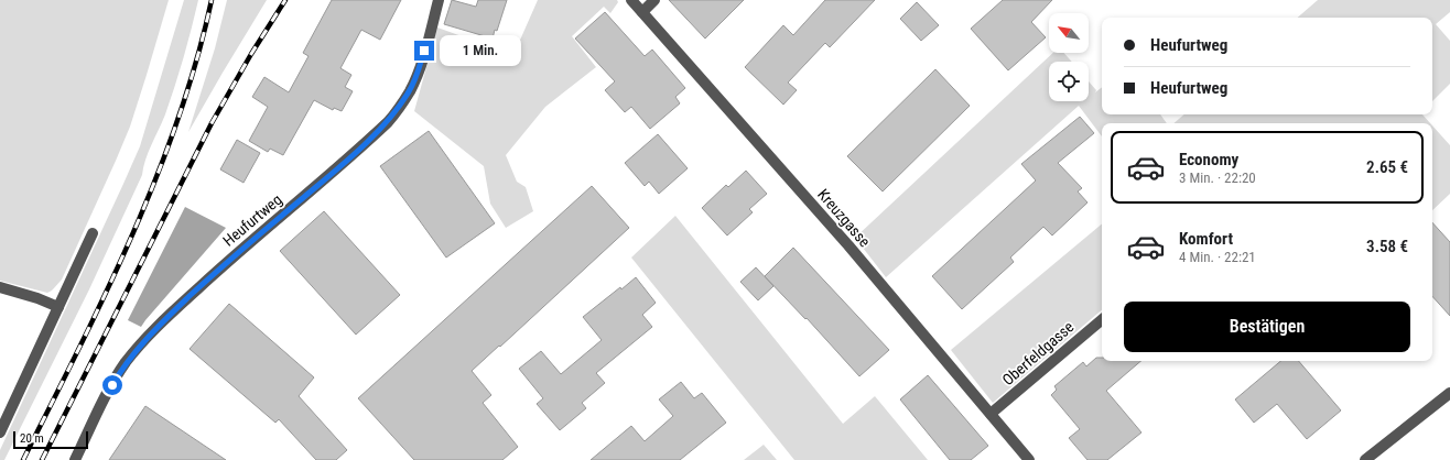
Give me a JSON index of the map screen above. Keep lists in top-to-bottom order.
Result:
{
  "streets": {
    "street": ["Kreuzgasse", "Heufurtweg", "Oberfeldgasse"]
  },
  "crossings": [
    ["Kreuzgasse", "Oberfeldgasse"]
  ],
  "scale_bar": "20 m",
  "north": "top left",
  "page": {
    "banner": ["Heufurtweg", "Heufurtweg"],
    "bubble": "1 Min.",
    "list": [
      {
        "name": "Economy",
        "note": "3 Min. · 22:20",
        "value": "2.65 €"
      },
      {
        "name": "Komfort",
        "note": "4 Min. · 22:21",
        "value": "3.58 €"
      }
    ],
    "buttons": "Bestätigen",
    "scale": "20 m"
  }
}
